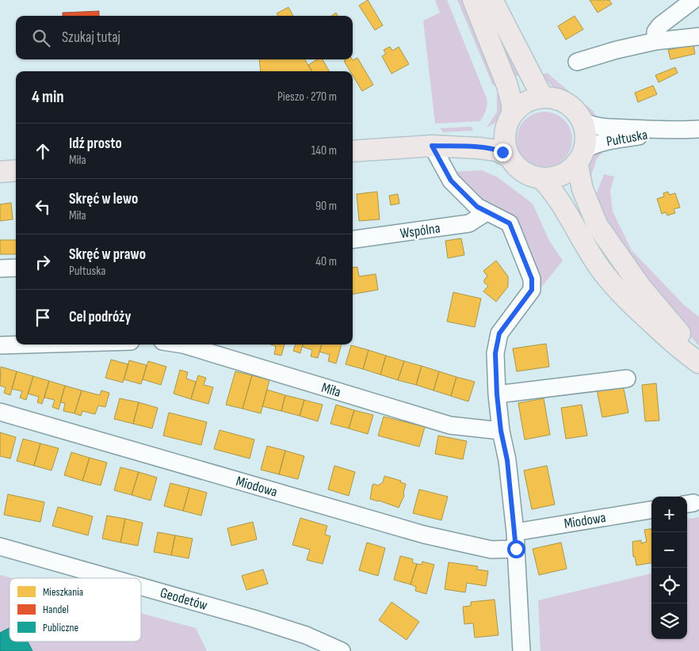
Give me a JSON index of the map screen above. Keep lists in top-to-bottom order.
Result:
{
  "streets": {
    "street": [
      "Pułtuska",
      "Wspólna",
      "Miła",
      "Miodowa",
      "Geodetów"
    ]
  },
  "legend": ["Mieszkania", "Handel", "Publiczne"],
  "page": {
    "search": "Szukaj tutaj",
    "heading": ["4 min", "Pieszo · 270 m"],
    "list": [
      ["Idź prosto", "Miła", "140 m"],
      ["Skręć w lewo", "Miła", "90 m"],
      ["Skręć w prawo", "Pułtuska", "40 m"],
      "Cel podróży"
    ],
    "map_buttons": ["+", "−"]
  }
}
